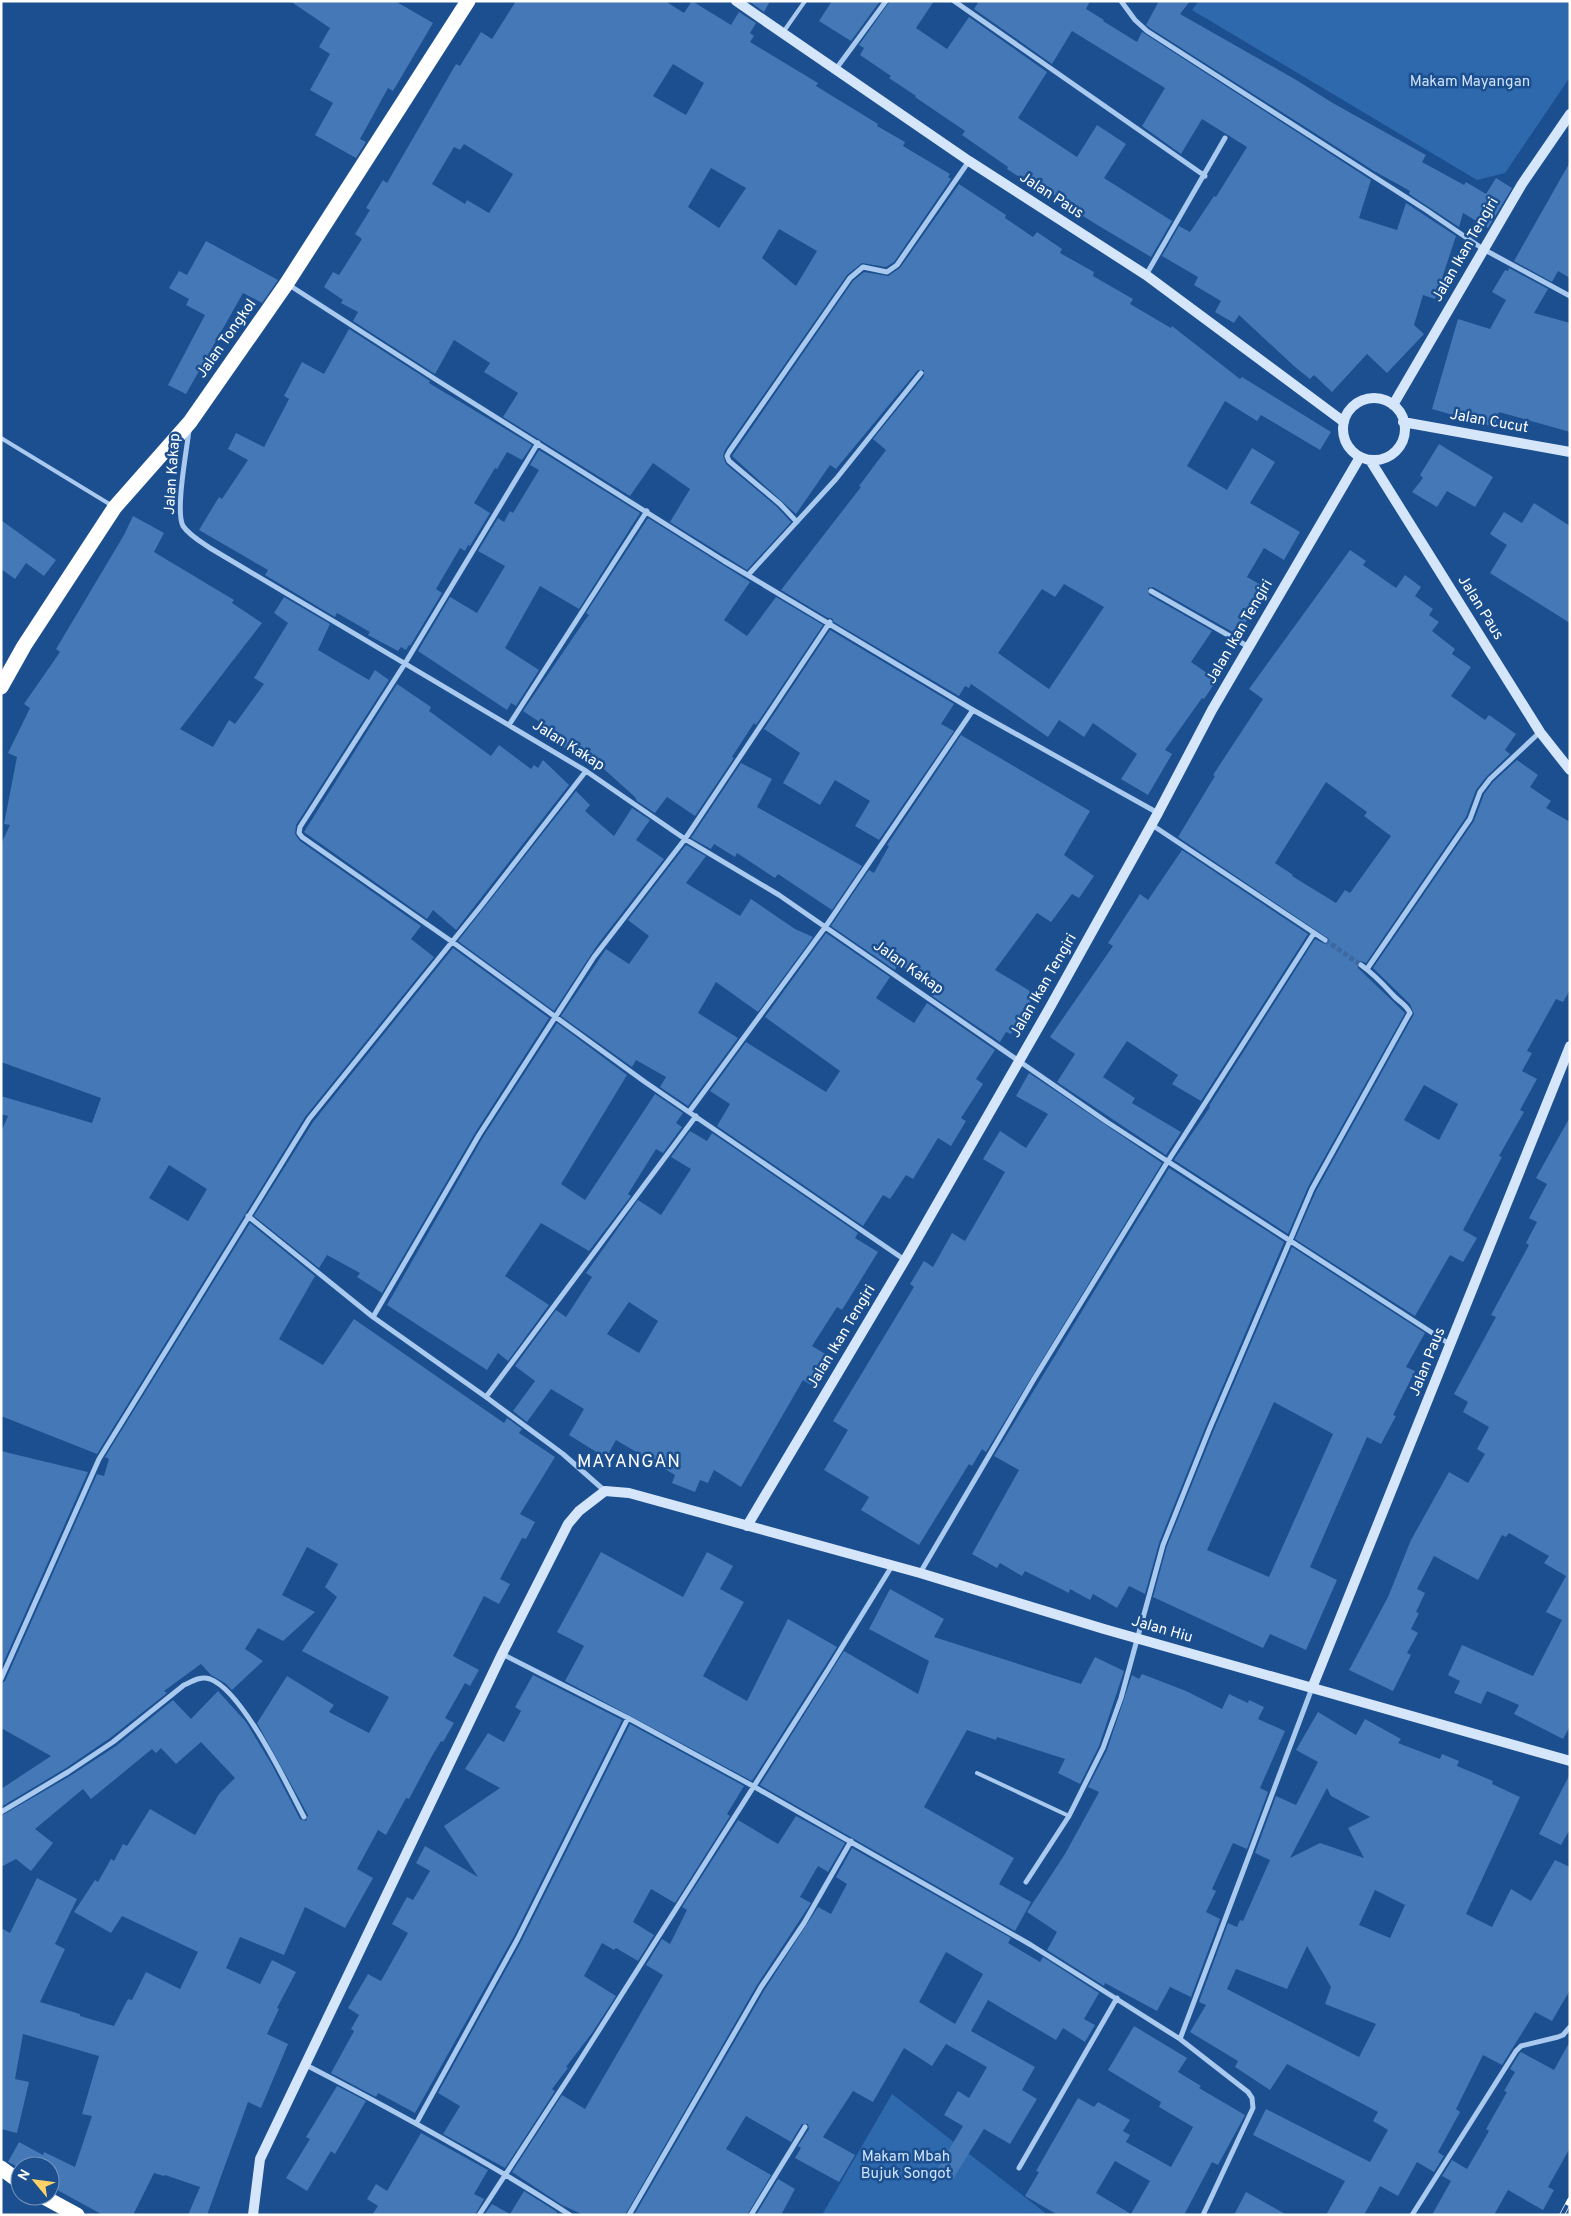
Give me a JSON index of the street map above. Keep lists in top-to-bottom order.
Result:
{
  "streets": {
    "highway": ["Jalan Tongkol"],
    "main road": [
      "Jalan Paus",
      "Jalan Ikan Tengiri",
      "Jalan Cucut",
      "Jalan Hiu"
    ],
    "street": ["Jalan Kakap"]
  },
  "crossings": [
    ["Jalan Paus", "Jalan Ikan Tengiri"],
    ["Jalan Paus", "Jalan Cucut"],
    ["Jalan Paus", "Jalan Kakap"],
    ["Jalan Paus", "Jalan Hiu"],
    ["Jalan Ikan Tengiri", "Jalan Cucut"],
    ["Jalan Ikan Tengiri", "Jalan Kakap"],
    ["Jalan Ikan Tengiri", "Jalan Hiu"],
    ["Jalan Tongkol", "Jalan Kakap"]
  ],
  "districts": ["MAYANGAN"],
  "parks": ["Makam Mayangan", "Makam Mbah Bujuk Songot"],
  "north": "top left"
}
